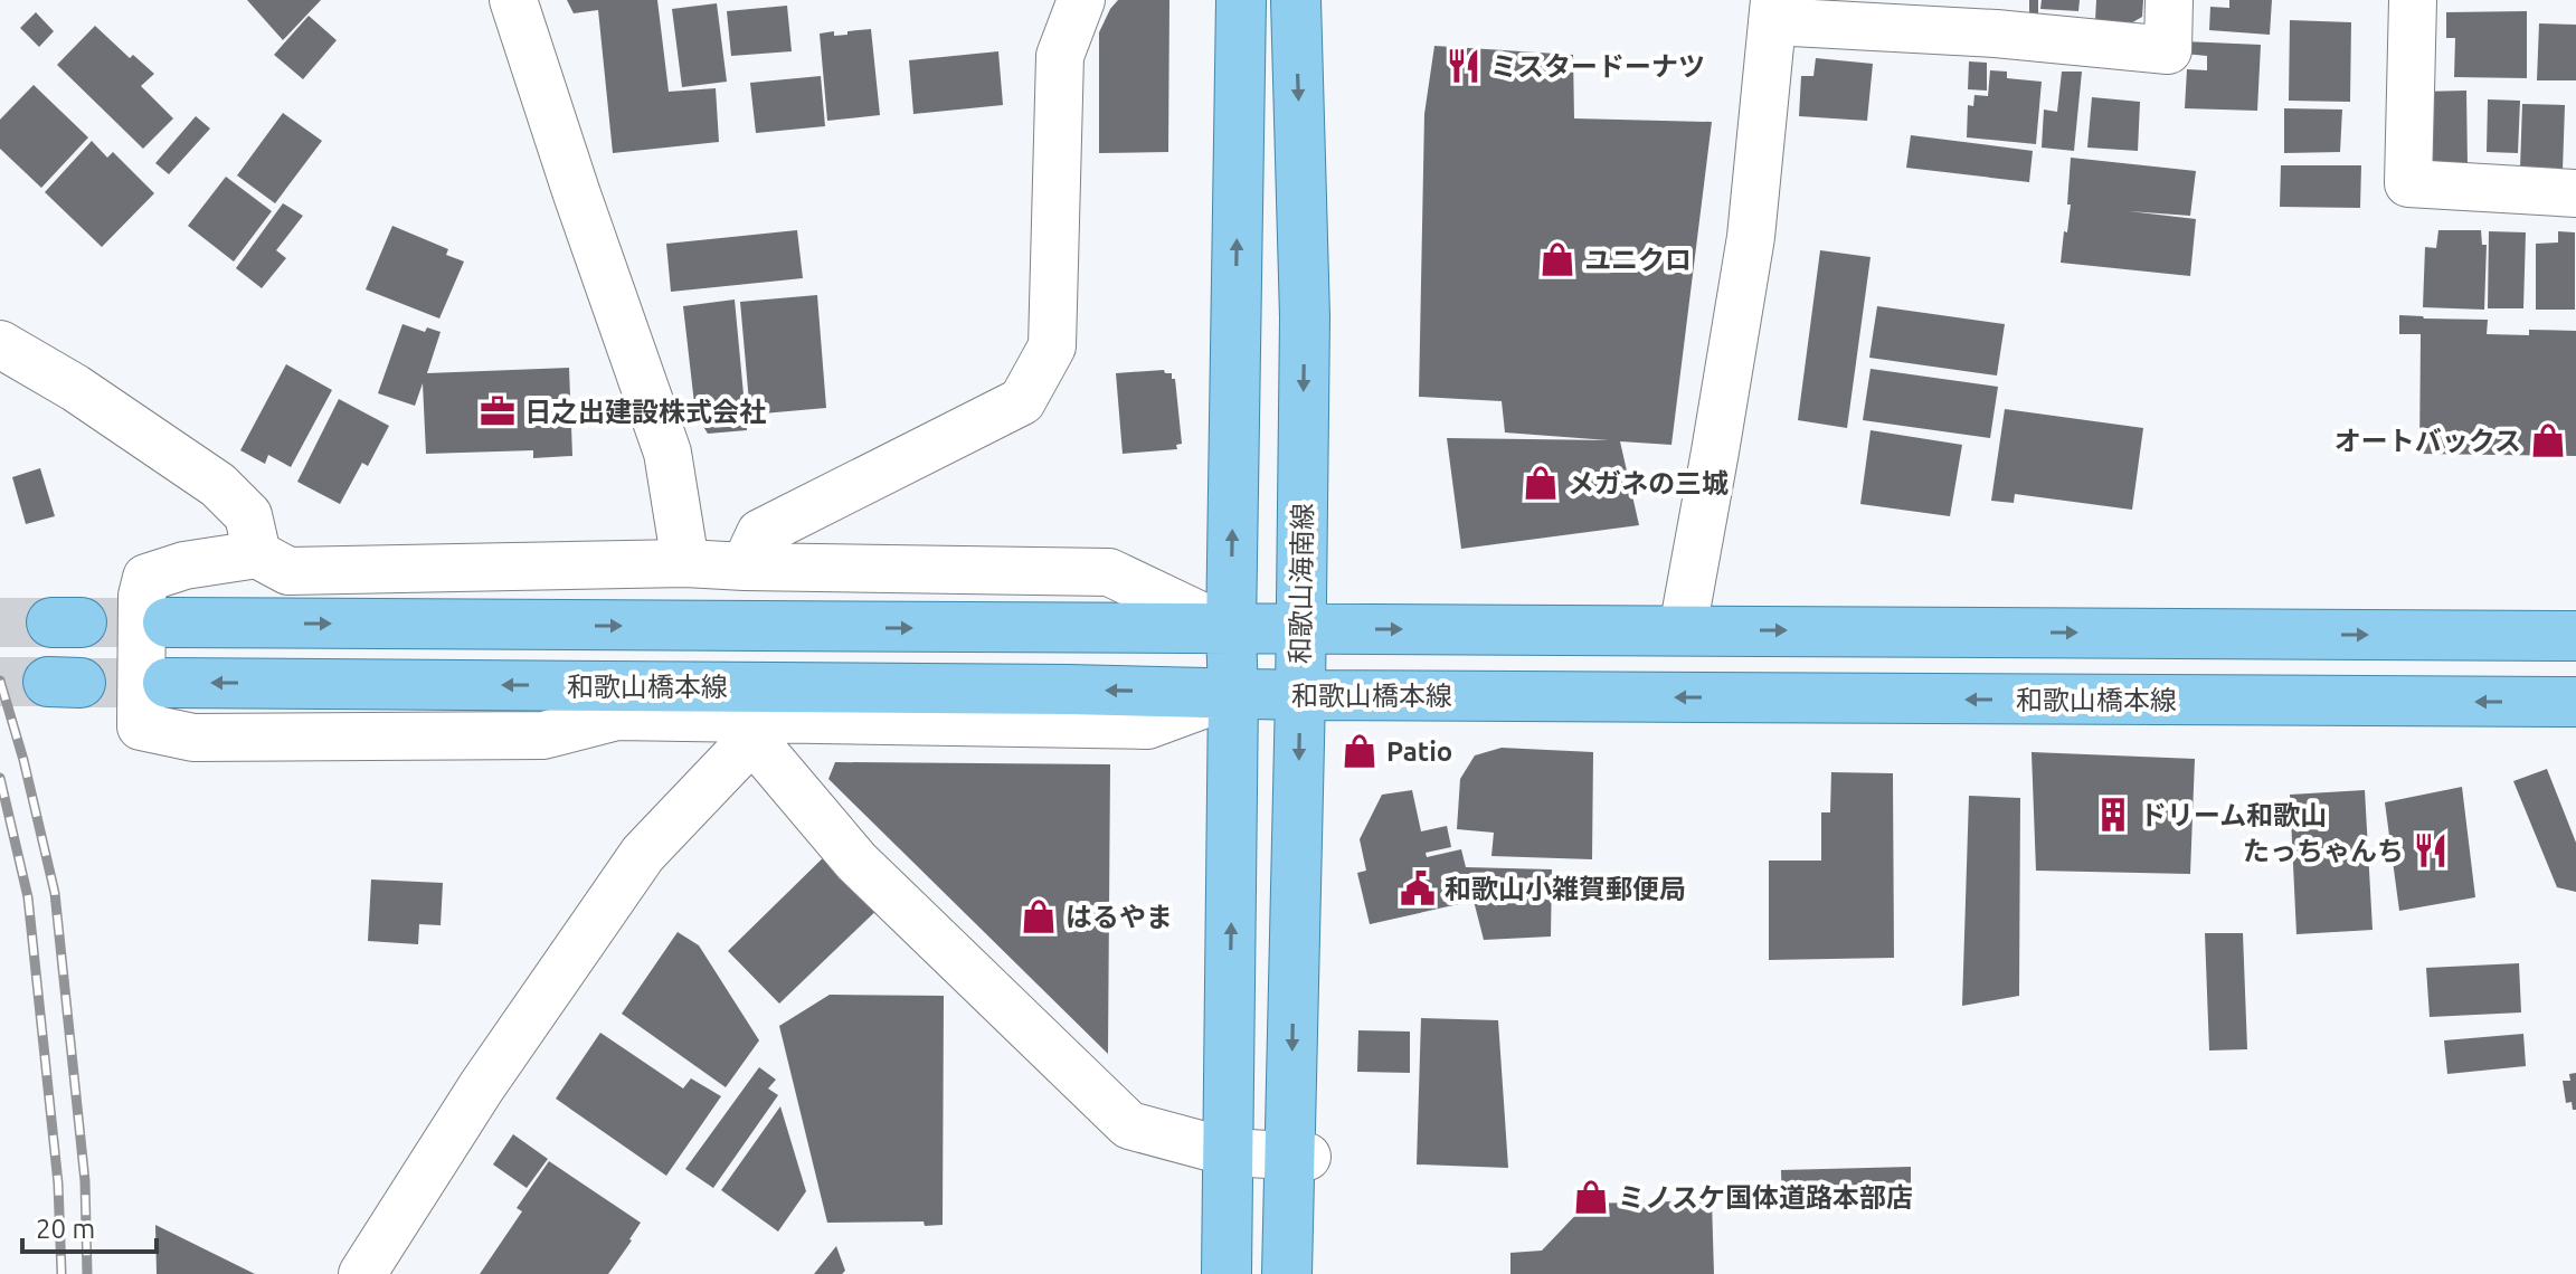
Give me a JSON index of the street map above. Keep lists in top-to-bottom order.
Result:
{
  "streets": {
    "main road": ["和歌山海南線", "和歌山橋本線"]
  },
  "crossings": [
    ["和歌山海南線", "和歌山橋本線"]
  ],
  "places": {
    "restaurant": ["ミスタードーナツ", "たっちゃんち"],
    "shop": [
      "ユニクロ",
      "オートバックス",
      "メガネの三城",
      "Patio",
      "はるやま",
      "ミノスケ国体道路本部店"
    ],
    "office": ["日之出建設株式会社"],
    "building": ["ドリーム和歌山"],
    "public building": ["和歌山小雑賀郵便局"]
  },
  "scale_bar": "20 m"
}
